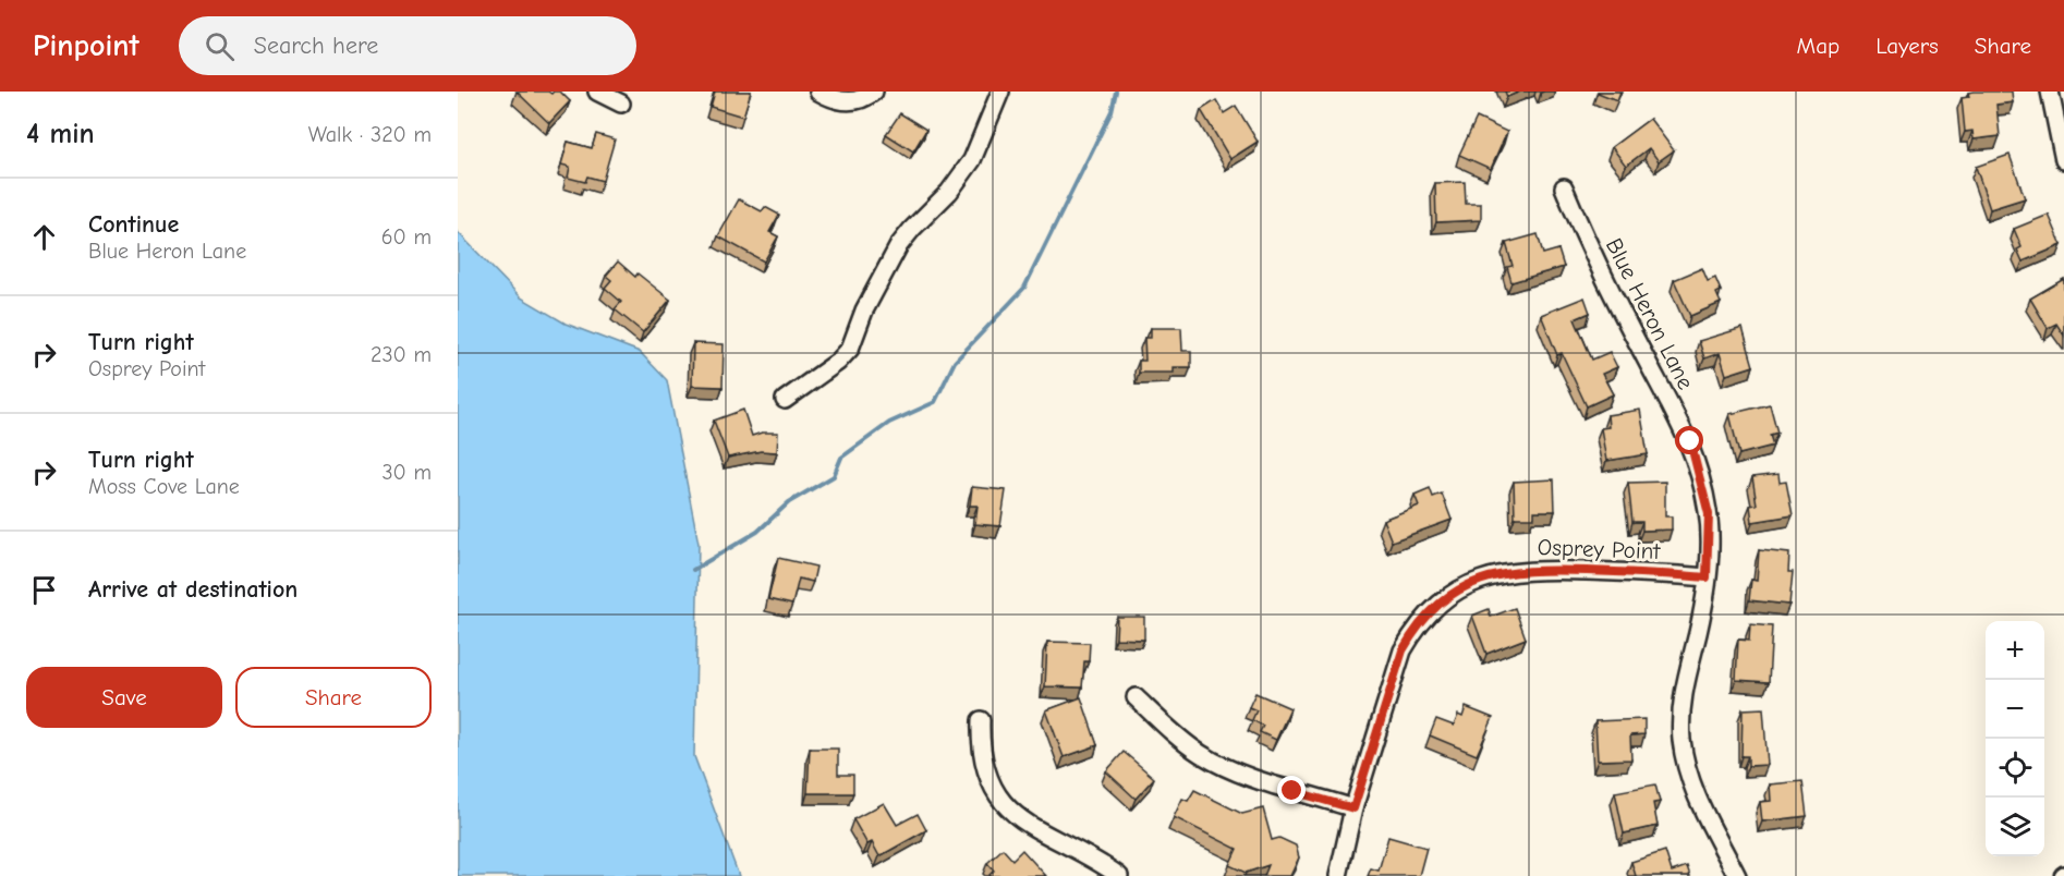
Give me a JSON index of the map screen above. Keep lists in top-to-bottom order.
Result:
{
  "streets": {
    "street": ["Blue Heron Lane", "Osprey Point"]
  },
  "crossings": [
    ["Blue Heron Lane", "Osprey Point"]
  ],
  "page": {
    "header": "Pinpoint",
    "search": "Search here",
    "nav": ["Map", "Layers", "Share"],
    "heading": ["4 min", "Walk · 320 m"],
    "list": [
      ["Continue", "Blue Heron Lane", "60 m"],
      ["Turn right", "Osprey Point", "230 m"],
      ["Turn right", "Moss Cove Lane", "30 m"],
      "Arrive at destination"
    ],
    "map_buttons": ["+", "−"],
    "buttons": ["Save", "Share"]
  }
}
